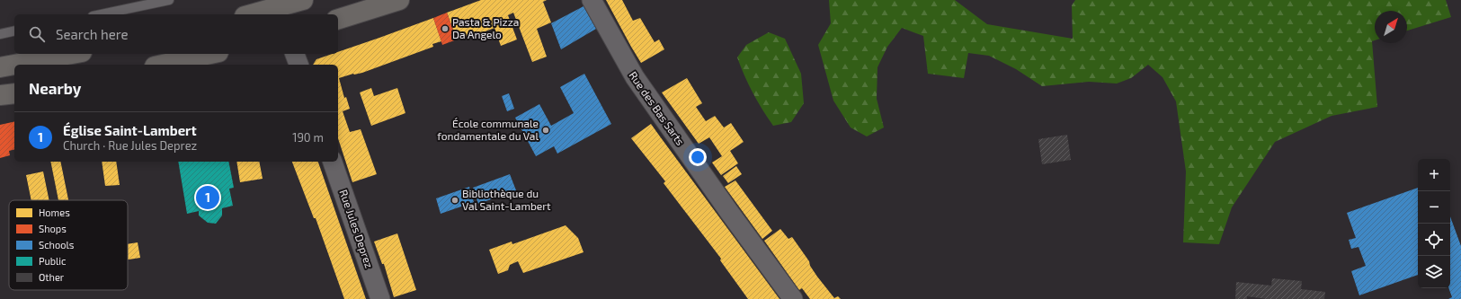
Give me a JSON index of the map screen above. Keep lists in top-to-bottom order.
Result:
{
  "streets": {
    "street": ["Rue des Bas Sarts", "Rue Jules Deprez"]
  },
  "places": ["Pasta & Pizza Da Angelo", "École communale fondamentale du Val", "Bibliothèque du Val Saint-Lambert"],
  "legend": [
    "Homes",
    "Shops",
    "Schools",
    "Public",
    "Other"
  ],
  "north": "top right",
  "page": {
    "search": "Search here",
    "heading": "Nearby",
    "list": [
      {
        "mark": "1",
        "name": "Église Saint-Lambert",
        "note": "Church · Rue Jules Deprez",
        "value": "190 m"
      }
    ],
    "map_buttons": ["+", "−"],
    "pins": "1"
  }
}
